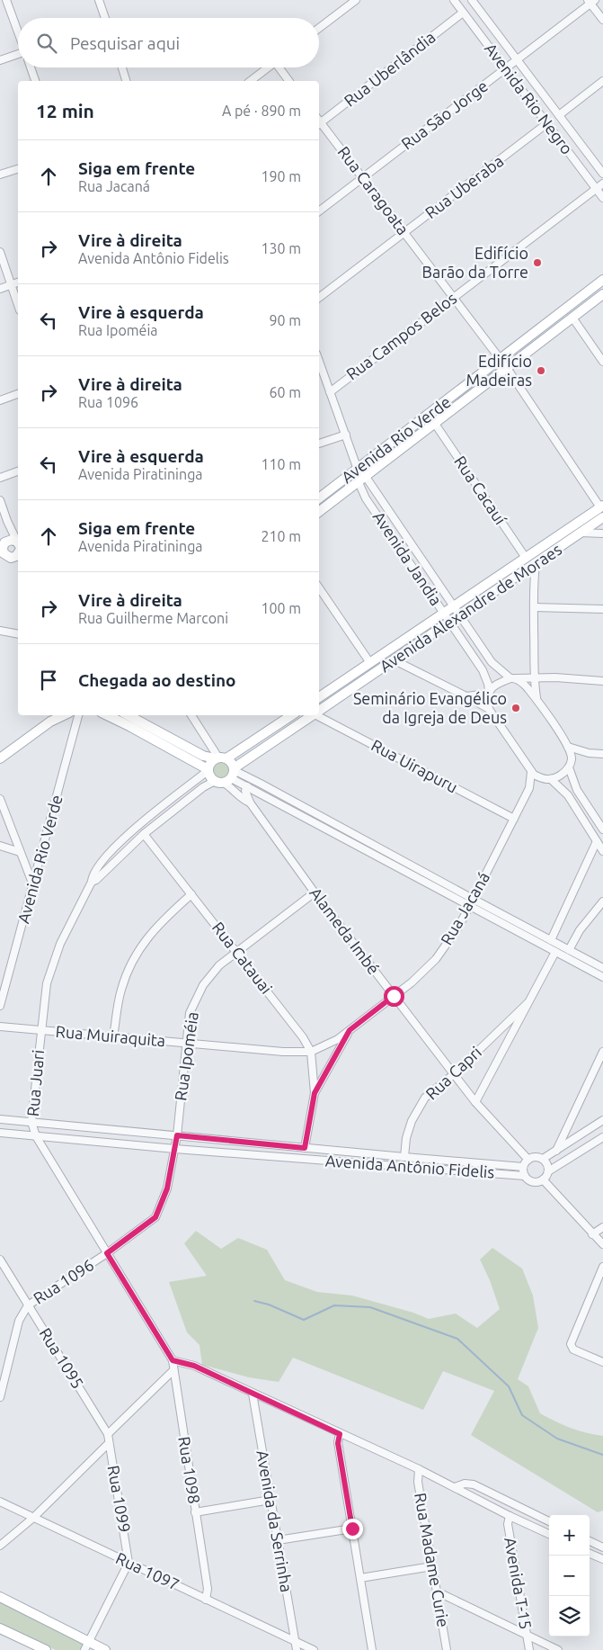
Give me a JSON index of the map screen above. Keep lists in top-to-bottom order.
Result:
{
  "streets": {
    "main road": ["Avenida Rio Verde", "Avenida Alexandre de Moraes"],
    "street": [
      "Rua Uberlândia",
      "Avenida Rio Negro",
      "Rua São Jorge",
      "Rua Uberaba",
      "Rua Caragoata",
      "Rua Campos Belos",
      "Rua Cacauí",
      "Avenida Jandia",
      "Rua Uirapuru",
      "Rua Jacaná",
      "Alameda Imbé",
      "Rua Catauai",
      "Rua Muiraquita",
      "Rua Ipoméia",
      "Rua Capri",
      "Rua Juari",
      "Avenida Antônio Fidelis",
      "Rua 1096",
      "Rua 1095",
      "Rua 1098",
      "Rua 1099",
      "Avenida da Serrinha",
      "Rua Madame Curie",
      "Rua 1097",
      "Avenida T-15"
    ]
  },
  "crossings": [
    ["Rua Uberlândia", "Avenida Rio Negro"],
    ["Avenida Rio Negro", "Rua São Jorge"],
    ["Avenida Rio Negro", "Rua Uberaba"],
    ["Avenida Rio Negro", "Rua Campos Belos"],
    ["Rua São Jorge", "Rua Caragoata"],
    ["Rua Uberaba", "Rua Caragoata"],
    ["Rua Caragoata", "Rua Campos Belos"],
    ["Rua Caragoata", "Avenida Rio Verde"],
    ["Rua Caragoata", "Avenida Alexandre de Moraes"],
    ["Rua Campos Belos", "Avenida Jandia"],
    ["Avenida Rio Verde", "Rua Cacauí"],
    ["Avenida Rio Verde", "Avenida Jandia"],
    ["Rua Cacauí", "Avenida Alexandre de Moraes"],
    ["Avenida Jandia", "Avenida Alexandre de Moraes"],
    ["Avenida Alexandre de Moraes", "Alameda Imbé"],
    ["Avenida Alexandre de Moraes", "Rua Catauai"],
    ["Avenida Alexandre de Moraes", "Rua Muiraquita"],
    ["Avenida Alexandre de Moraes", "Rua Juari"],
    ["Rua Uirapuru", "Rua Jacaná"],
    ["Rua Jacaná", "Alameda Imbé"],
    ["Rua Jacaná", "Rua Catauai"],
    ["Rua Jacaná", "Rua Muiraquita"],
    ["Rua Jacaná", "Avenida Antônio Fidelis"],
    ["Alameda Imbé", "Rua Ipoméia"],
    ["Alameda Imbé", "Rua Capri"],
    ["Alameda Imbé", "Avenida Antônio Fidelis"],
    ["Rua Catauai", "Rua Muiraquita"],
    ["Rua Catauai", "Rua Ipoméia"],
    ["Rua Muiraquita", "Rua Ipoméia"],
    ["Rua Muiraquita", "Rua Juari"],
    ["Rua Ipoméia", "Avenida Antônio Fidelis"],
    ["Rua Ipoméia", "Rua 1096"],
    ["Rua Capri", "Avenida Antônio Fidelis"],
    ["Rua Juari", "Avenida Antônio Fidelis"],
    ["Rua Juari", "Rua 1096"],
    ["Rua Juari", "Rua 1098"],
    ["Rua 1096", "Rua 1095"],
    ["Rua 1096", "Rua 1098"],
    ["Rua 1095", "Rua 1099"],
    ["Rua 1098", "Rua 1097"],
    ["Rua 1099", "Rua 1097"],
    ["Avenida da Serrinha", "Rua 1097"]
  ],
  "places": ["Edifício Barão da Torre", "Edifício Madeiras", "Seminário Evangélico da Igreja de Deus"],
  "page": {
    "search": "Pesquisar aqui",
    "heading": ["12 min", "A pé · 890 m"],
    "list": [
      ["Siga em frente", "Rua Jacaná", "190 m"],
      ["Vire à direita", "Avenida Antônio Fidelis", "130 m"],
      ["Vire à esquerda", "Rua Ipoméia", "90 m"],
      ["Vire à direita", "Rua 1096", "60 m"],
      ["Vire à esquerda", "Avenida Piratininga", "110 m"],
      ["Siga em frente", "Avenida Piratininga", "210 m"],
      ["Vire à direita", "Rua Guilherme Marconi", "100 m"],
      "Chegada ao destino"
    ],
    "map_buttons": ["+", "−"]
  }
}
